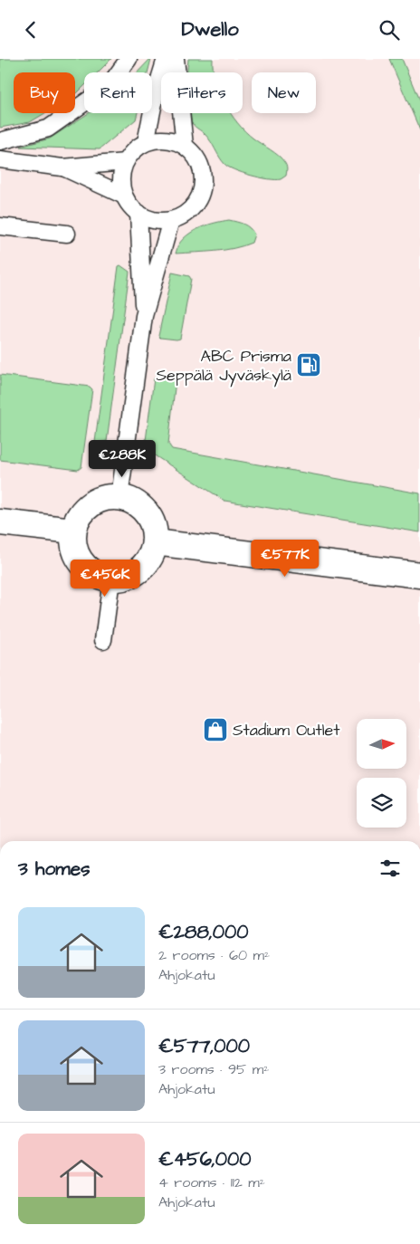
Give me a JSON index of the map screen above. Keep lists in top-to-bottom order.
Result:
{
  "places": {
    "fuel station": ["ABC Prisma Seppälä Jyväskylä"],
    "shop": ["Stadium Outlet"]
  },
  "north": "right",
  "page": {
    "header": "Dwello",
    "chip": [
      "Buy",
      "Rent",
      "Filters",
      "New"
    ],
    "price": ["€288K", "€577K", "€456K"],
    "heading": "3 homes",
    "list": [
      {
        "name": "€288,000",
        "note": "2 rooms · 60 m² · Ahjokatu"
      },
      {
        "name": "€577,000",
        "note": "3 rooms · 95 m² · Ahjokatu"
      },
      {
        "name": "€456,000",
        "note": "4 rooms · 112 m² · Ahjokatu"
      }
    ]
  }
}
